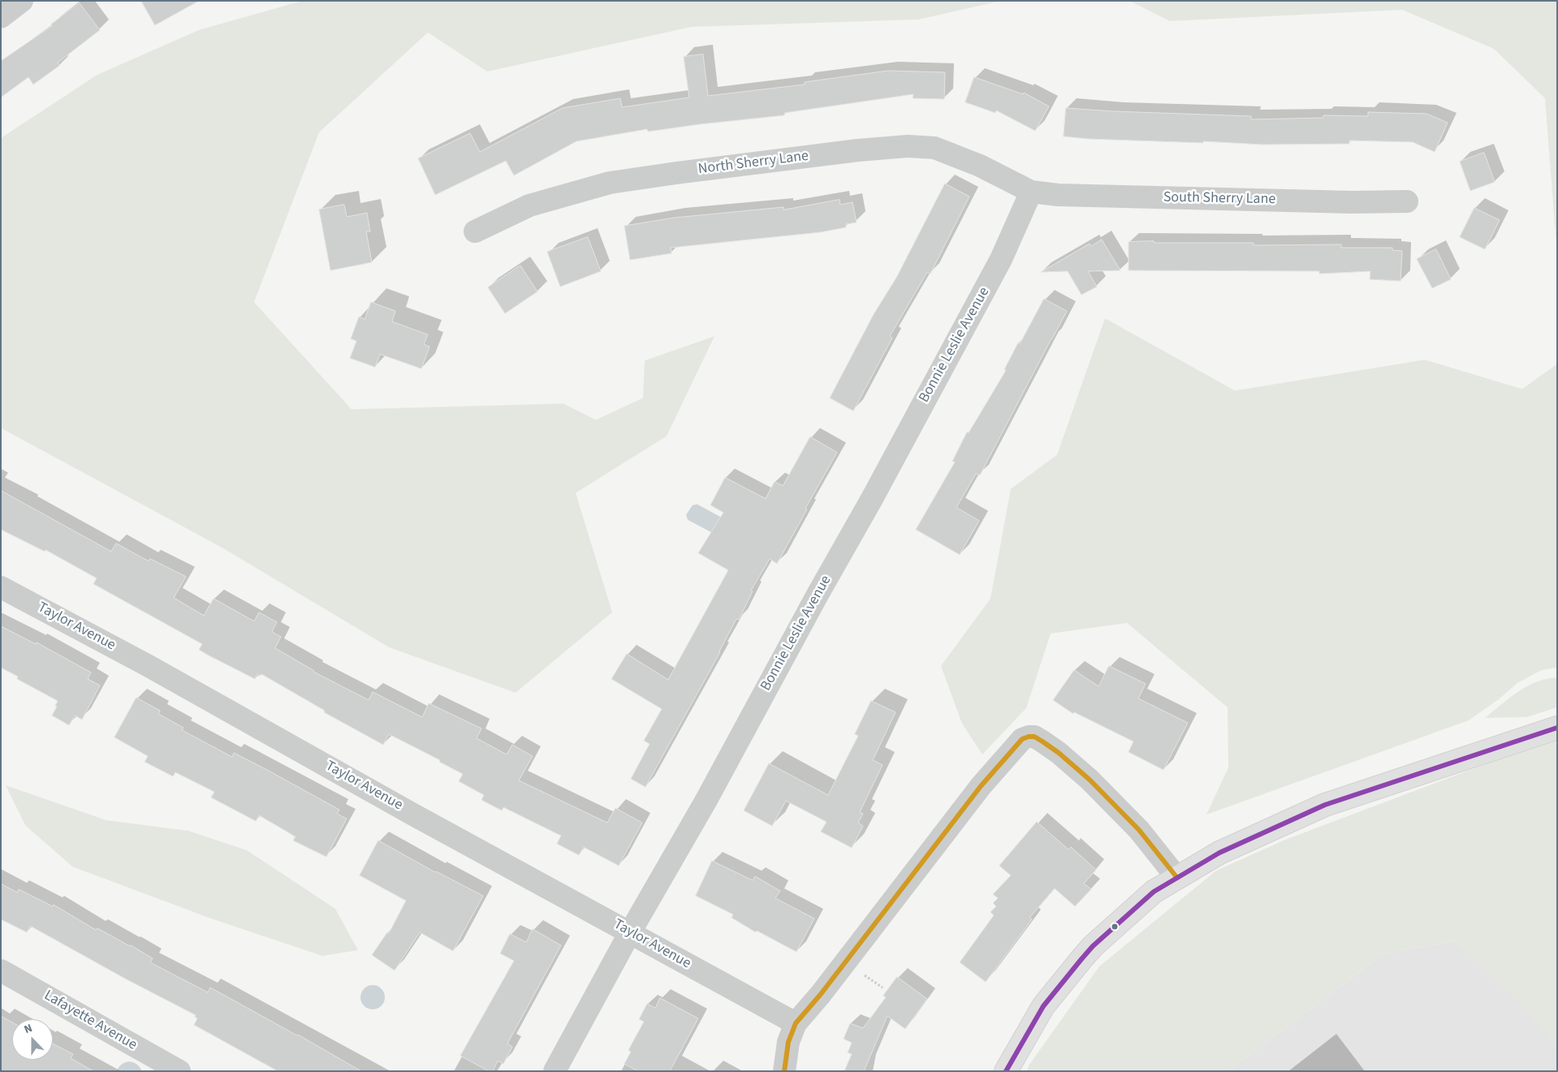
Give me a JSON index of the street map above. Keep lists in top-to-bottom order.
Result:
{
  "streets": {
    "street": [
      "North Sherry Lane",
      "South Sherry Lane",
      "Bonnie Leslie Avenue",
      "Taylor Avenue",
      "Lafayette Avenue"
    ]
  },
  "crossings": [
    ["North Sherry Lane", "South Sherry Lane"],
    ["North Sherry Lane", "Bonnie Leslie Avenue"],
    ["South Sherry Lane", "Bonnie Leslie Avenue"],
    ["Bonnie Leslie Avenue", "Taylor Avenue"]
  ],
  "north": "top"
}
